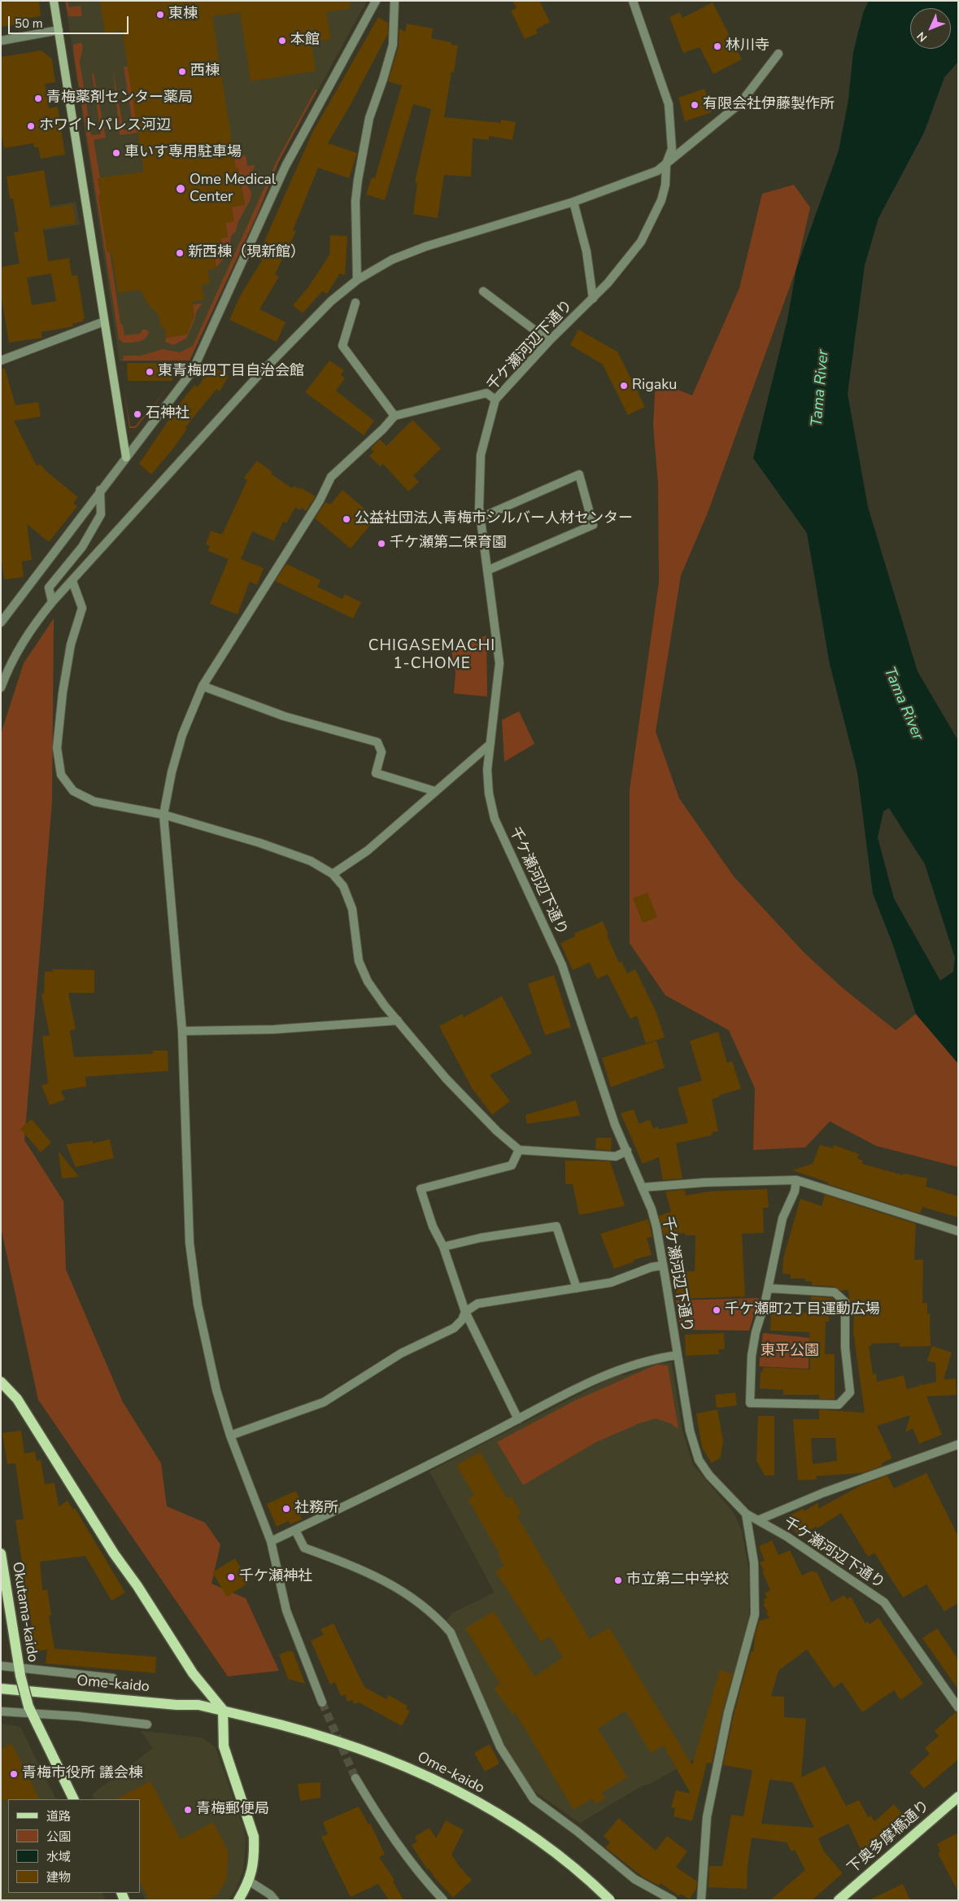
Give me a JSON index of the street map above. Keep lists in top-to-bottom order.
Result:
{
  "streets": {
    "main road": ["Okutama-kaido", "Ome-kaido", "下奥多摩橋通り"],
    "street": ["千ケ瀬河辺下通り"]
  },
  "districts": ["CHIGASEMACHI 1-CHOME"],
  "water": ["Tama River"],
  "parks": ["東平公園"],
  "places": [
    "東棟",
    "本館",
    "林川寺",
    "西棟",
    "青梅薬剤センター薬局",
    "有限会社伊藤製作所",
    "ホワイトパレス河辺",
    "車いす専用駐車場",
    "Ome Medical Center",
    "新西棟（現新館）",
    "東青梅四丁目自治会館",
    "Rigaku",
    "石神社",
    "公益社団法人青梅市シルバー人材センター",
    "千ケ瀬第二保育園",
    "千ケ瀬町2丁目運動広場",
    "社務所",
    "千ケ瀬神社",
    "市立第二中学校",
    "青梅市役所 議会棟",
    "青梅郵便局"
  ],
  "legend": [
    "道路",
    "公園",
    "水域",
    "建物"
  ],
  "scale_bar": "50 m",
  "north": "bottom left"
}
